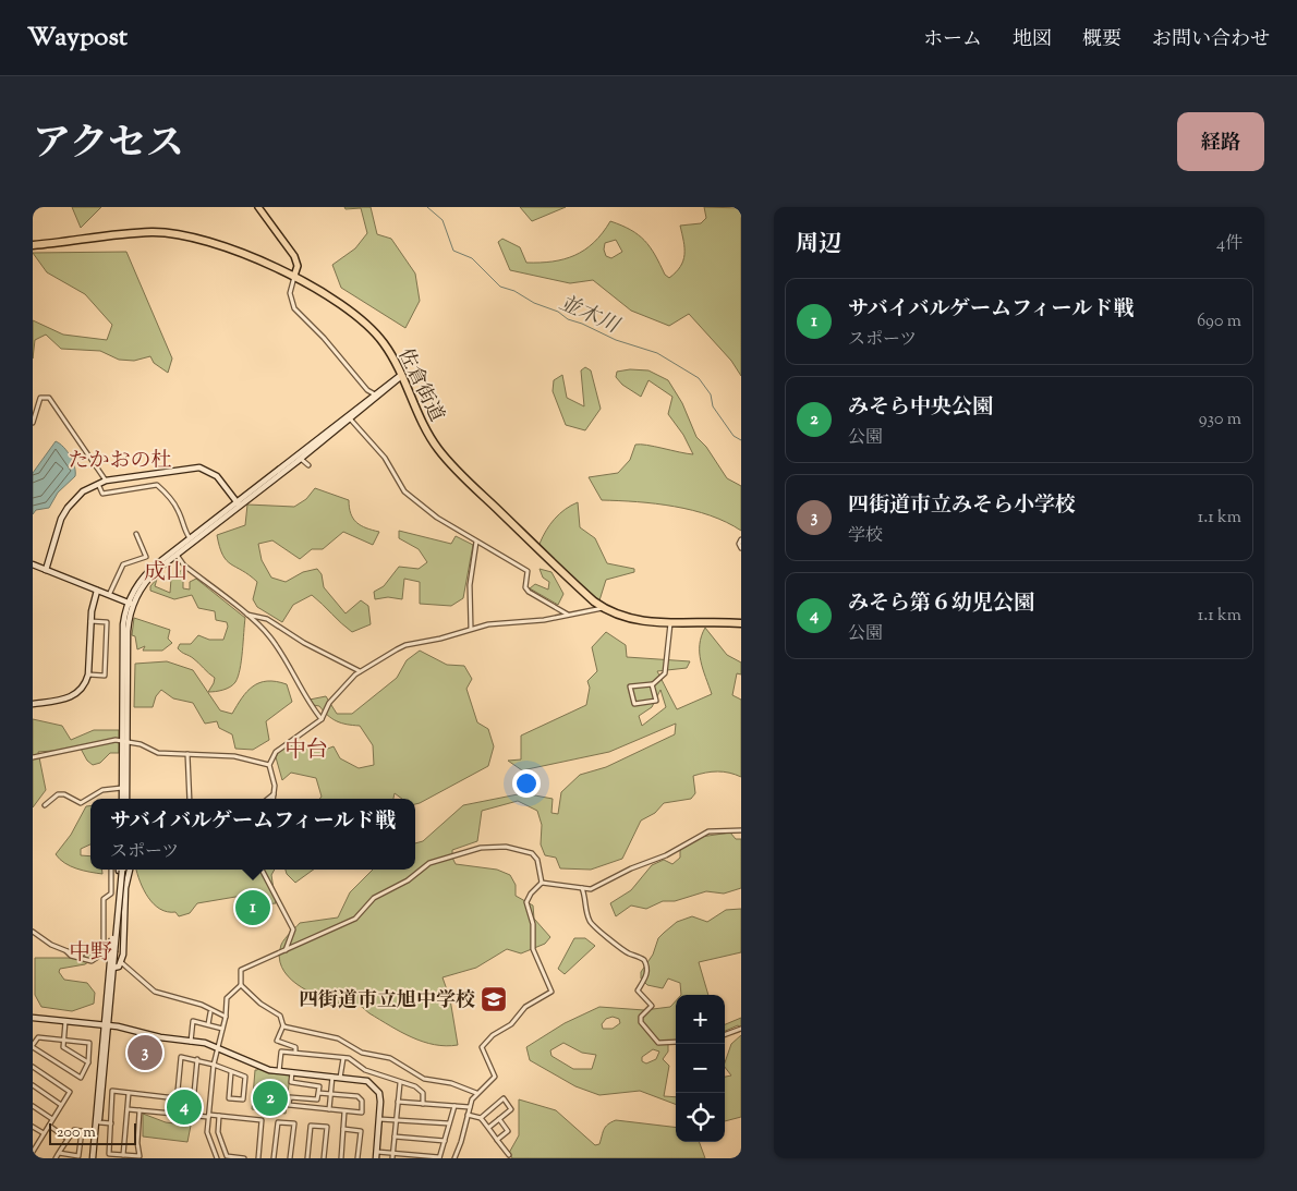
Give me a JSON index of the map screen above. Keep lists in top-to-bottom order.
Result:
{
  "streets": {
    "highway": ["佐倉街道"]
  },
  "districts": [
    "たかおの杜",
    "成山",
    "中台",
    "中野"
  ],
  "water": ["並木川"],
  "places": {
    "school or university": ["四街道市立旭中学校"]
  },
  "scale_bar": "200 m",
  "page": {
    "header": "Waypost",
    "nav": [
      "ホーム",
      "地図",
      "概要",
      "お問い合わせ"
    ],
    "title": "アクセス",
    "buttons": "経路",
    "heading": ["周辺", "4件"],
    "list": [
      {
        "mark": "1",
        "name": "サバイバルゲームフィールド戦",
        "note": "スポーツ",
        "value": "690 m"
      },
      {
        "mark": "2",
        "name": "みそら中央公園",
        "note": "公園",
        "value": "930 m"
      },
      {
        "mark": "3",
        "name": "四街道市立みそら小学校",
        "note": "学校",
        "value": "1.1 km"
      },
      {
        "mark": "4",
        "name": "みそら第６幼児公園",
        "note": "公園",
        "value": "1.1 km"
      }
    ],
    "popup": ["サバイバルゲームフィールド戦", "スポーツ"],
    "pins": [
      "1",
      "3",
      "2",
      "4"
    ],
    "map_buttons": ["+", "−"],
    "scale": "200 m"
  }
}
